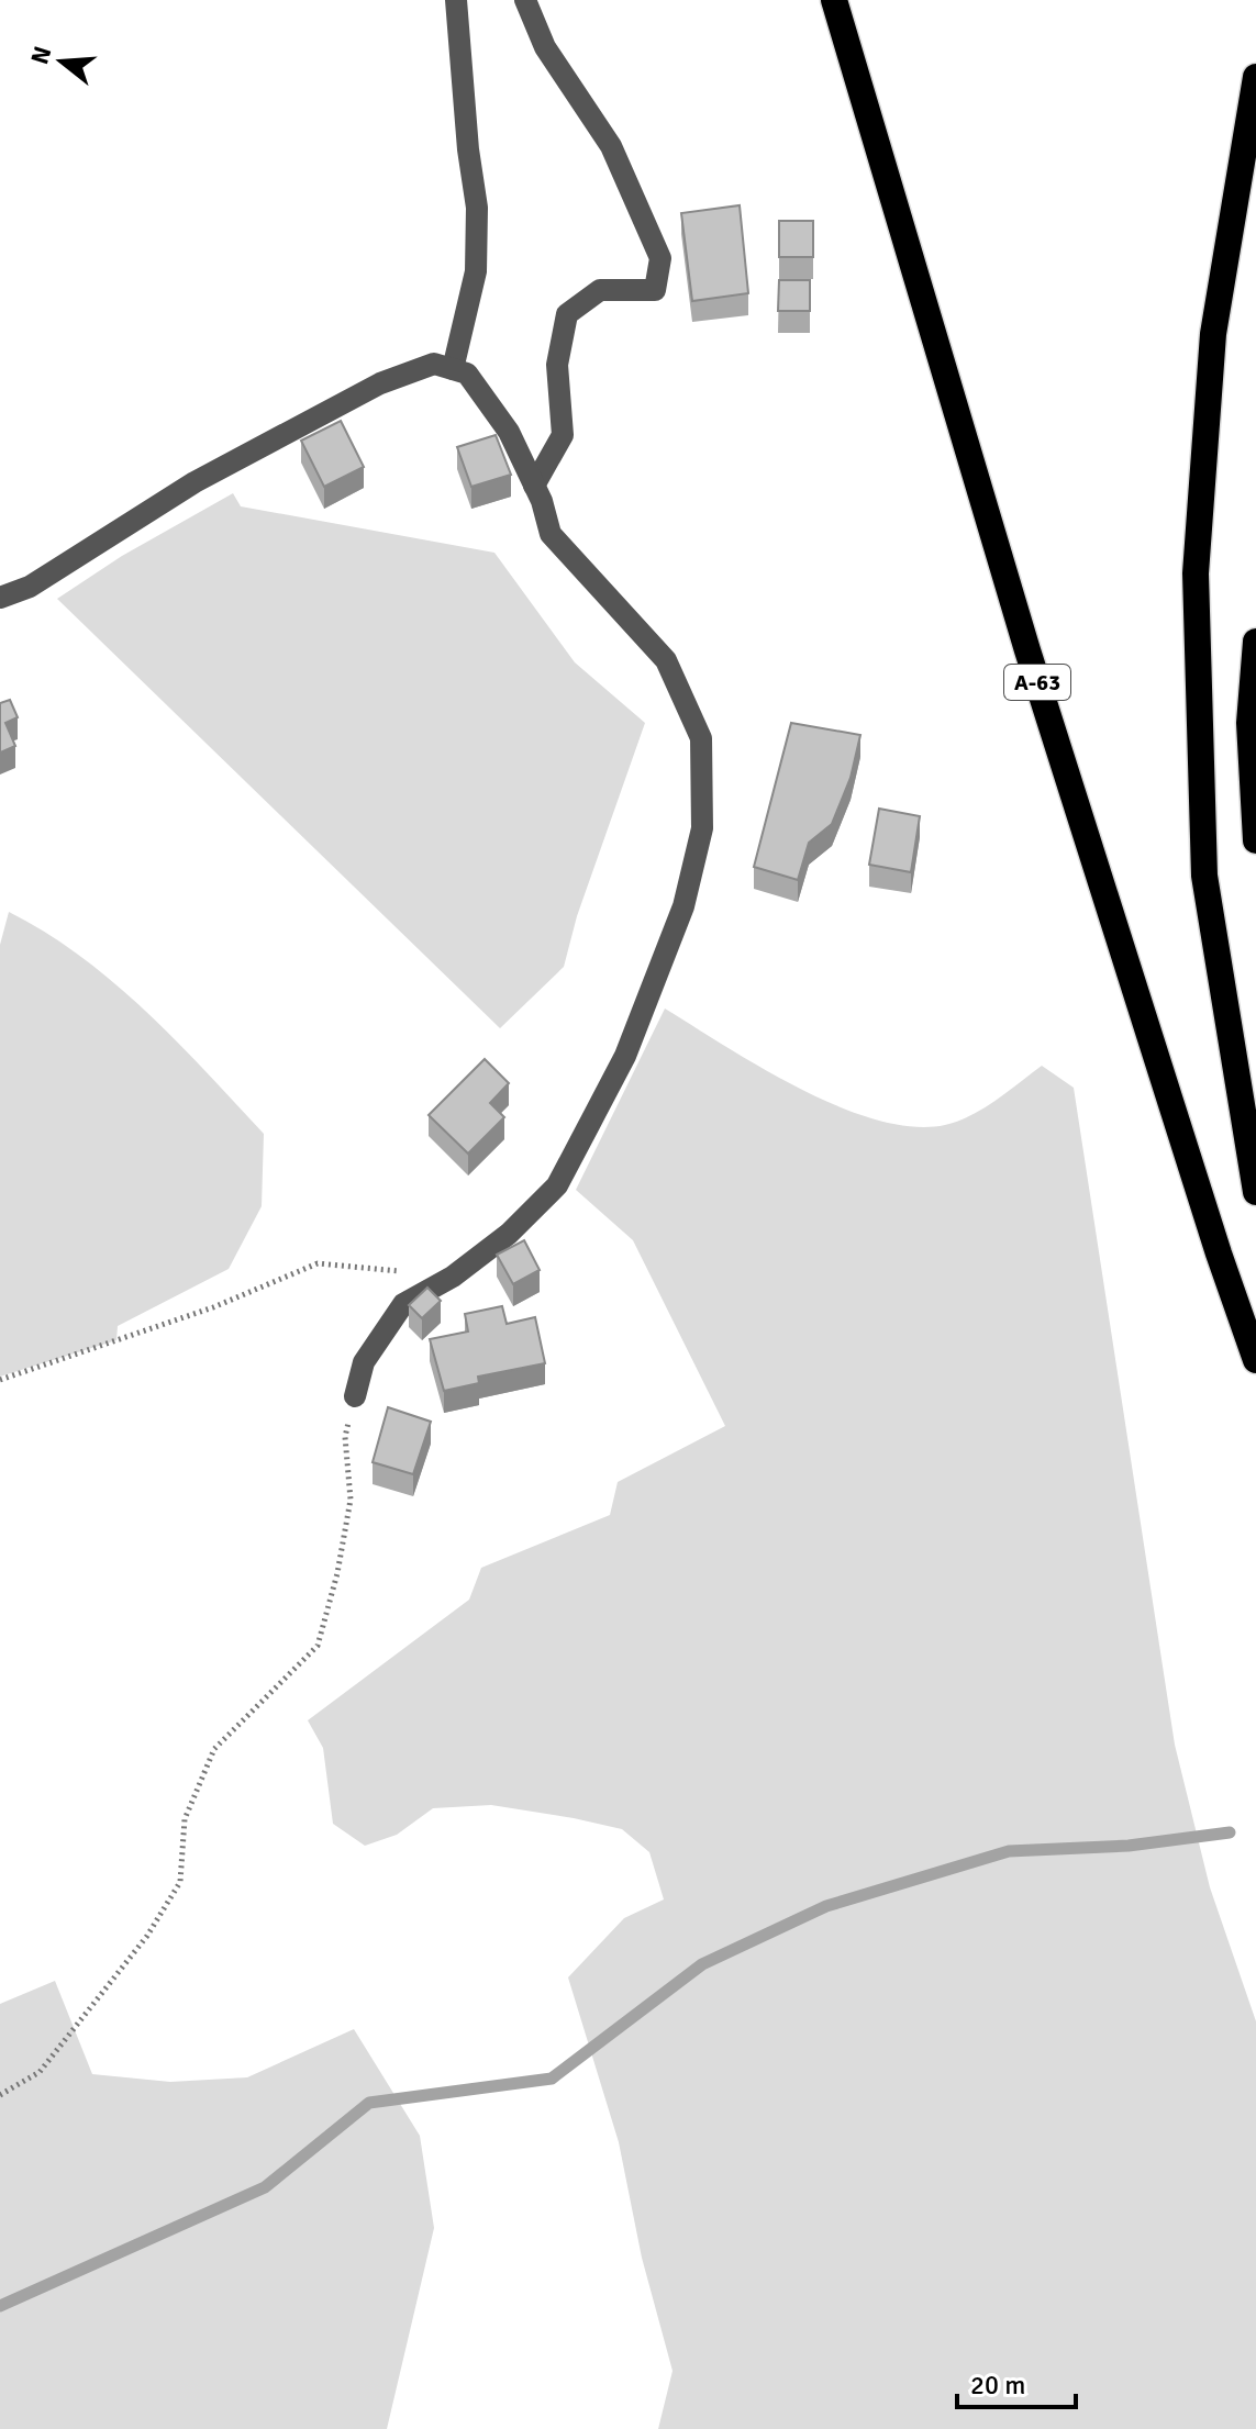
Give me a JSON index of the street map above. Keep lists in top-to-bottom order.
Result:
{
  "streets": {
    "highway": ["A-63"]
  },
  "scale_bar": "20 m",
  "north": "left"
}
